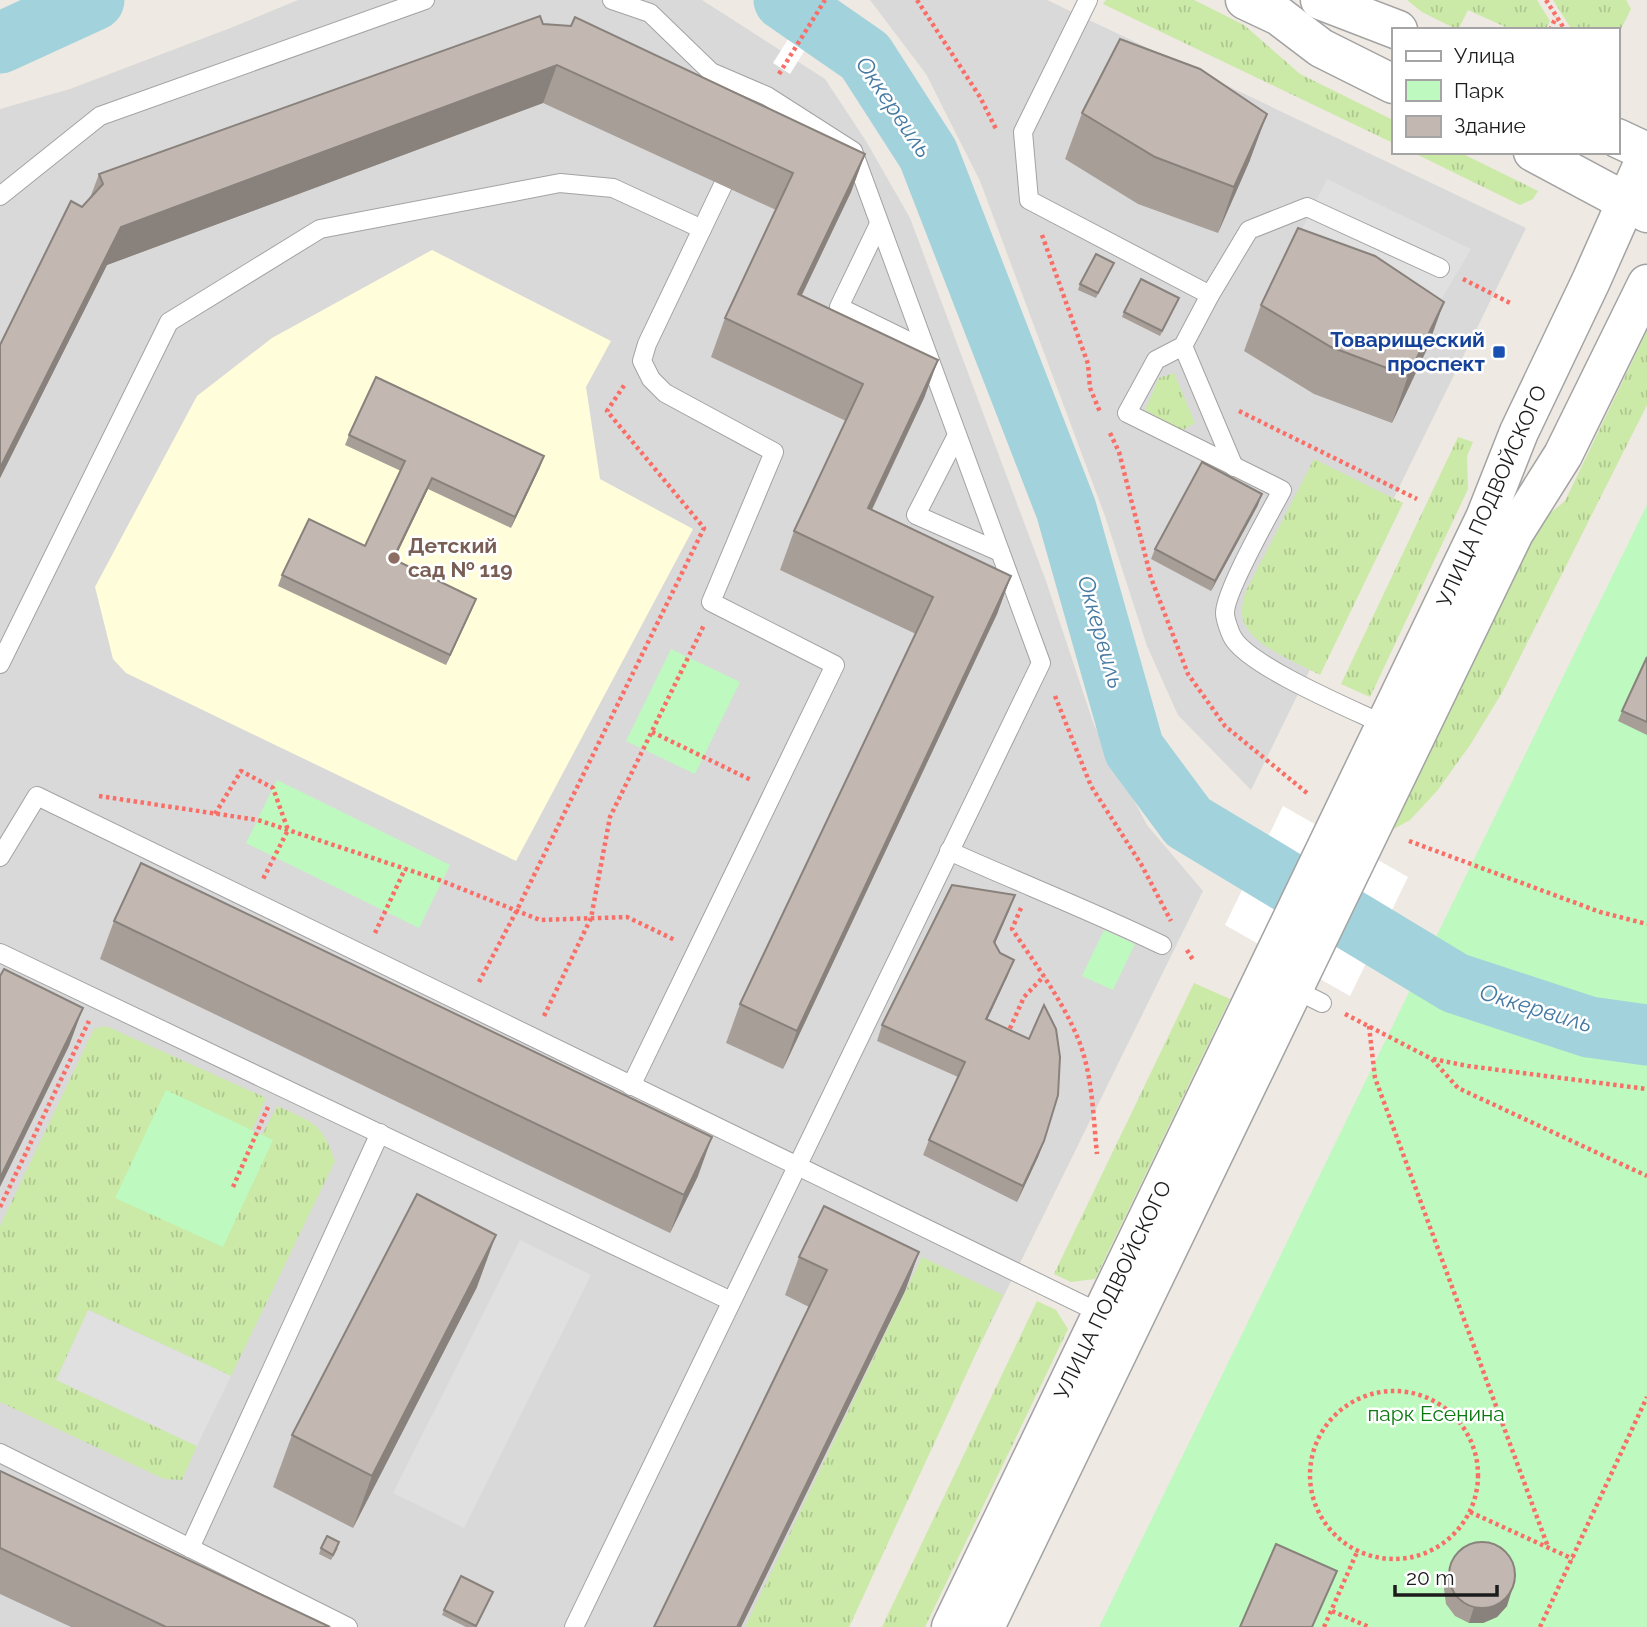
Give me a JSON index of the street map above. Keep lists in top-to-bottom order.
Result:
{
  "streets": {
    "street": ["УЛИЦА ПОДВОЙСКОГО"]
  },
  "water": ["Оккервиль"],
  "parks": ["парк Есенина"],
  "places": {
    "transit": ["Товарищеский проспект"],
    "other": ["Детский сад № 119"]
  },
  "legend": ["Улица", "Парк", "Здание"],
  "scale_bar": "20 m"
}
